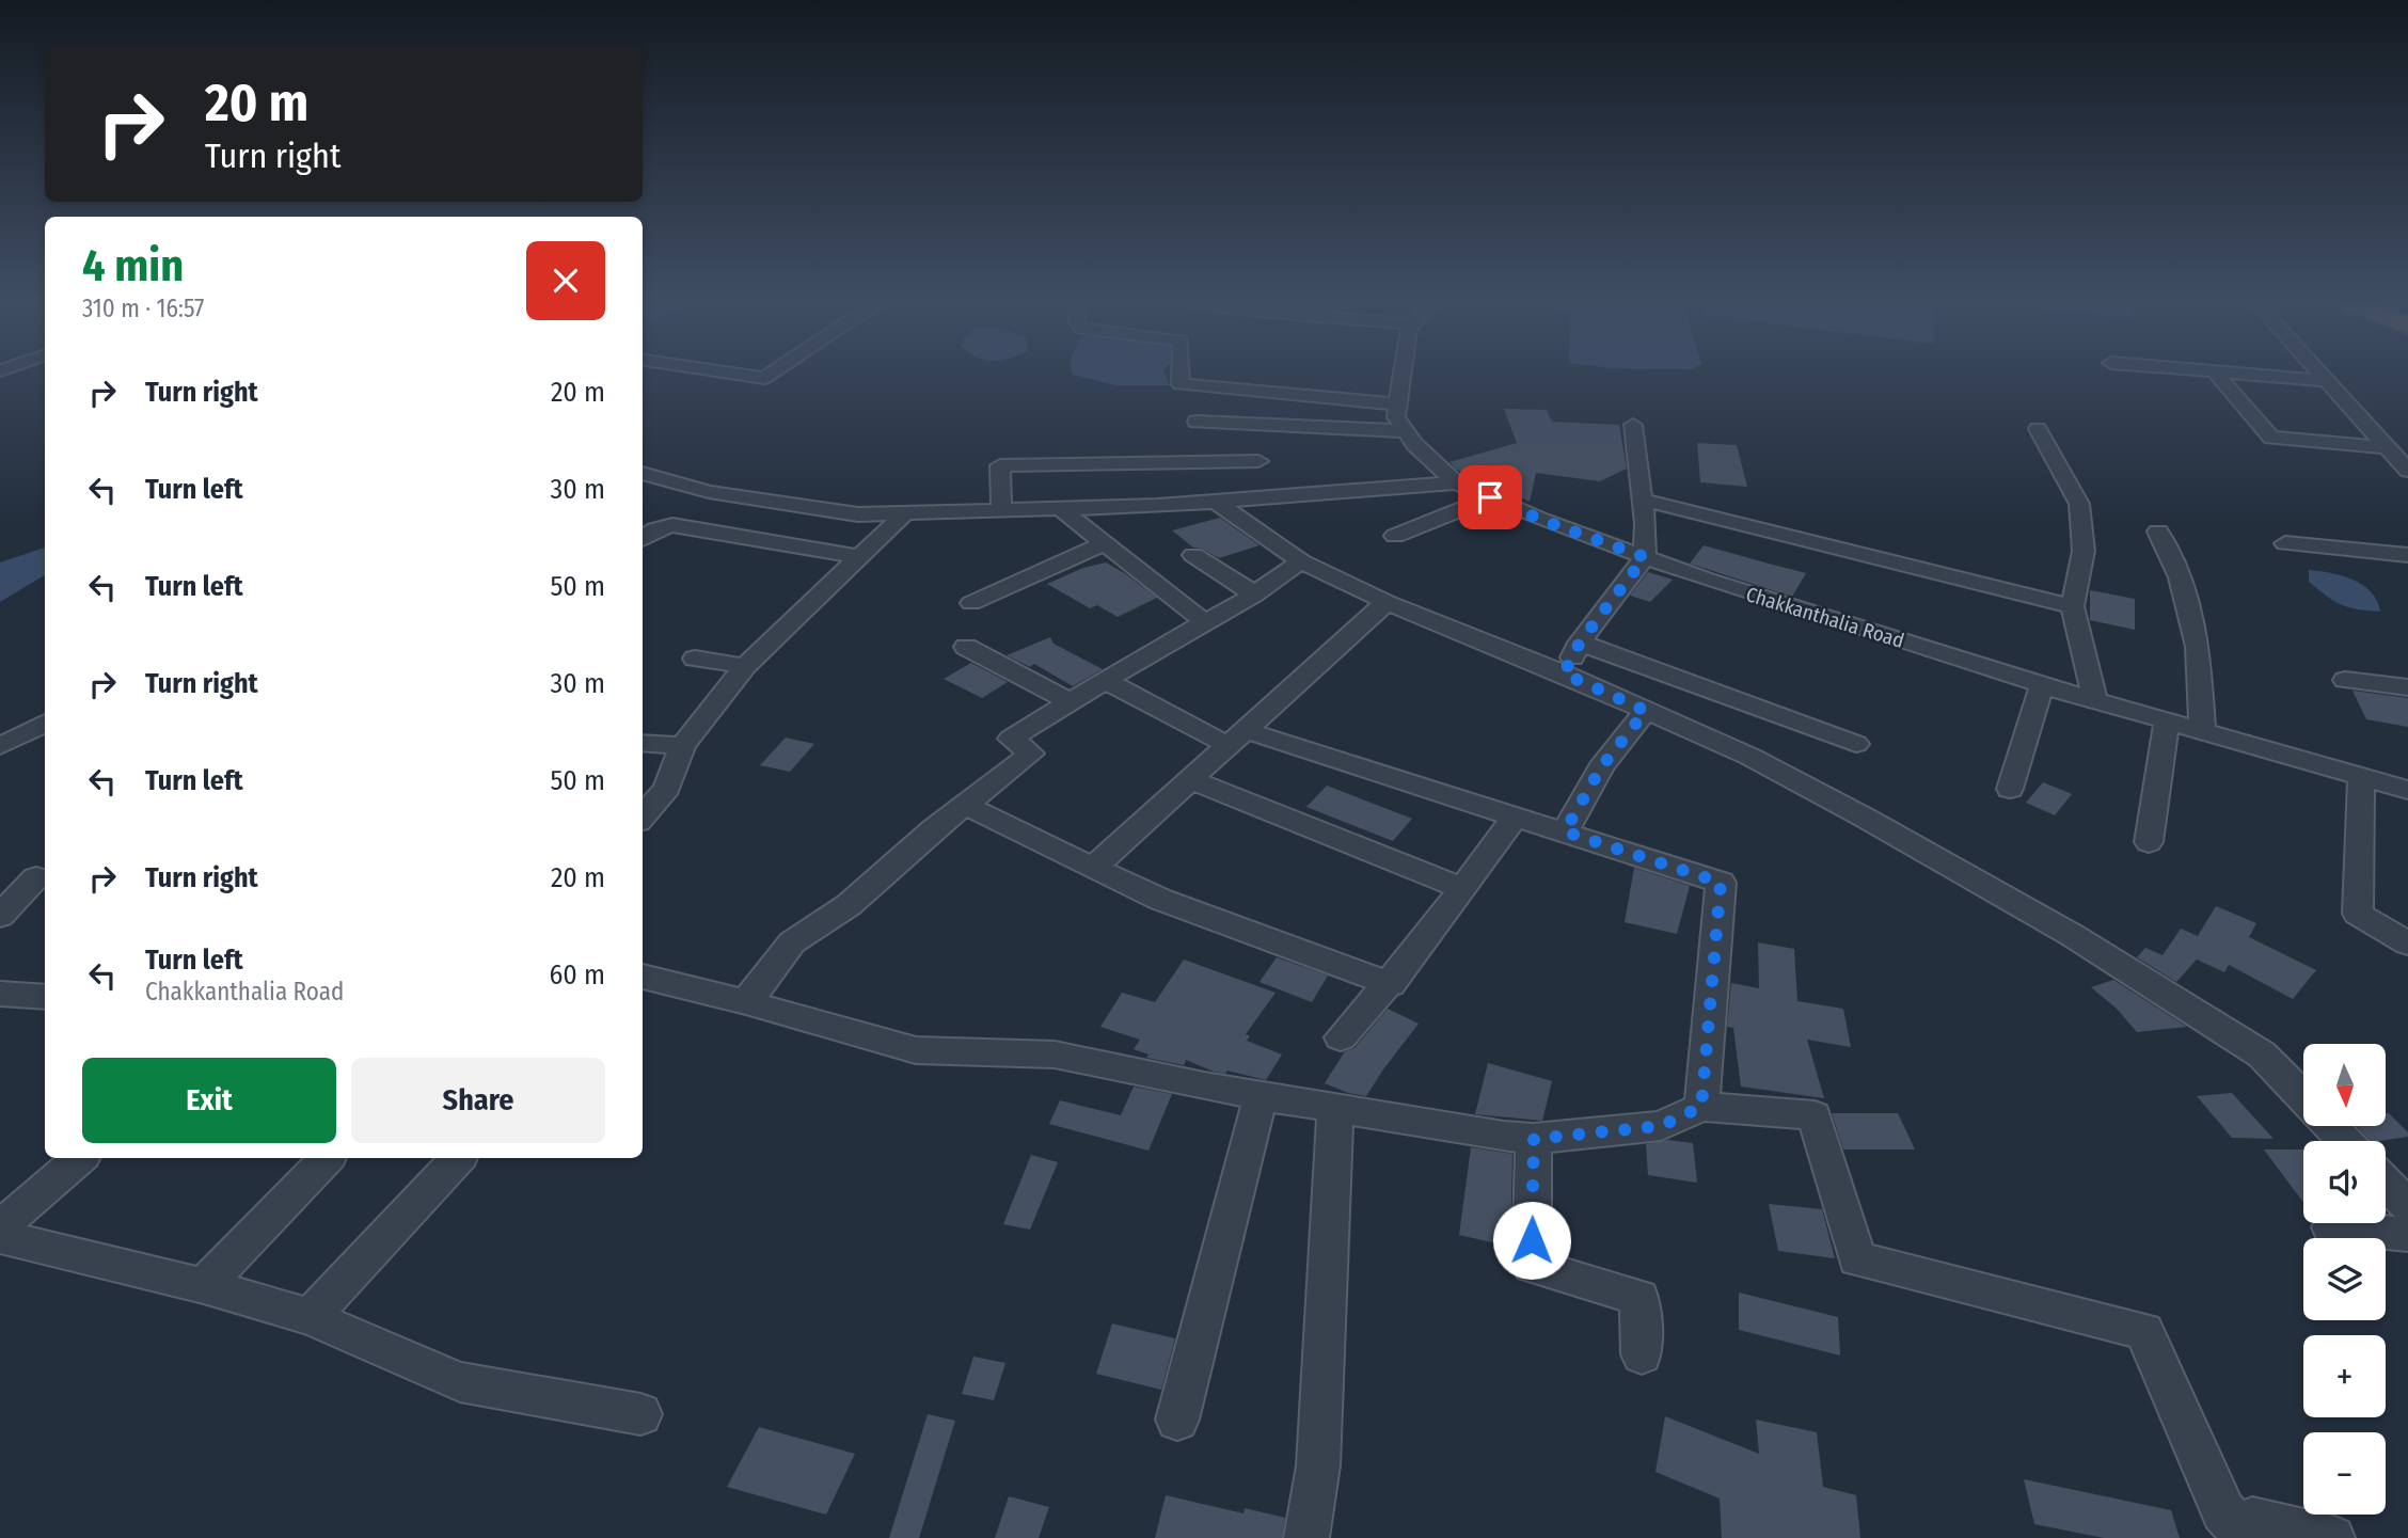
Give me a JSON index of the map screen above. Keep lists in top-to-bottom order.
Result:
{
  "streets": {
    "street": ["Chakkanthalia Road"]
  },
  "north": "bottom",
  "page": {
    "turn": ["20 m", "Turn right"],
    "heading": ["4 min", "310 m · 16:57"],
    "list": [
      {
        "name": "Turn right",
        "value": "20 m"
      },
      {
        "name": "Turn left",
        "value": "30 m"
      },
      {
        "name": "Turn left",
        "value": "50 m"
      },
      {
        "name": "Turn right",
        "value": "30 m"
      },
      {
        "name": "Turn left",
        "value": "50 m"
      },
      {
        "name": "Turn right",
        "value": "20 m"
      },
      {
        "name": "Turn left",
        "note": "Chakkanthalia Road",
        "value": "60 m"
      }
    ],
    "buttons": ["Exit", "Share"],
    "map_buttons": ["+", "−"]
  }
}
